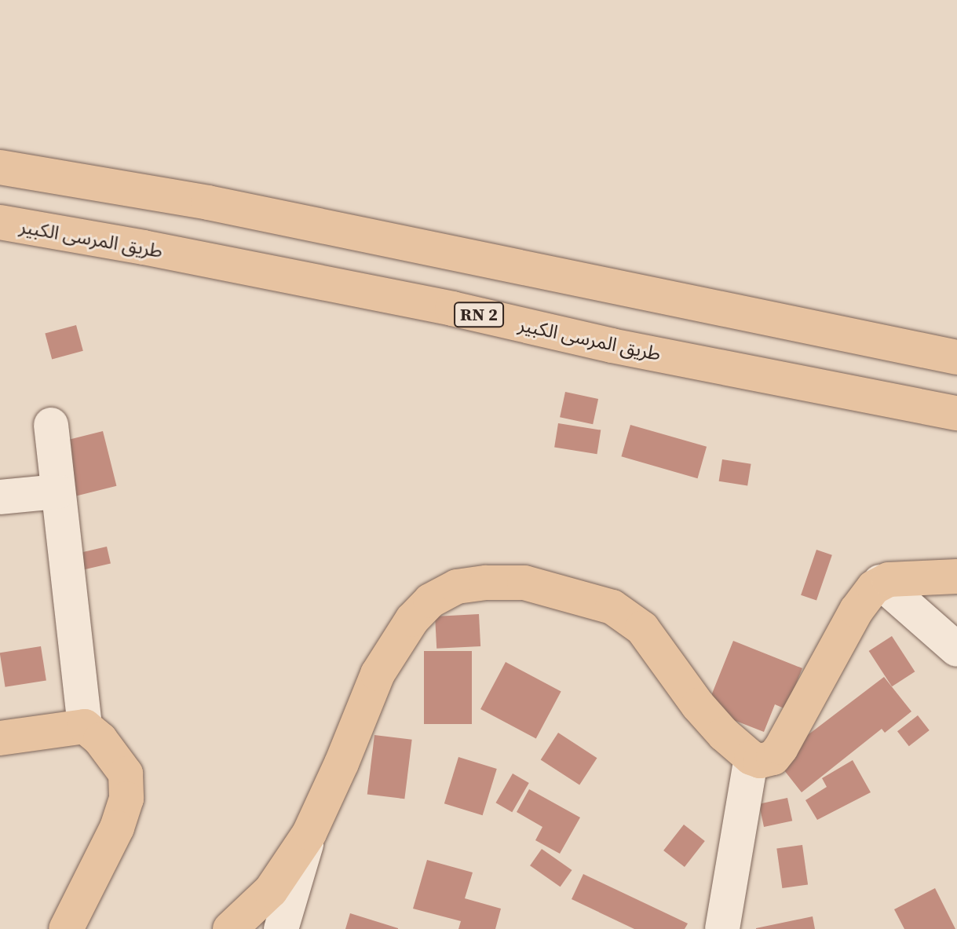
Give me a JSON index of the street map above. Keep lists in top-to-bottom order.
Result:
{
  "streets": {
    "main road": ["طريق المرسى الكبير", "RN 2"]
  }
}
